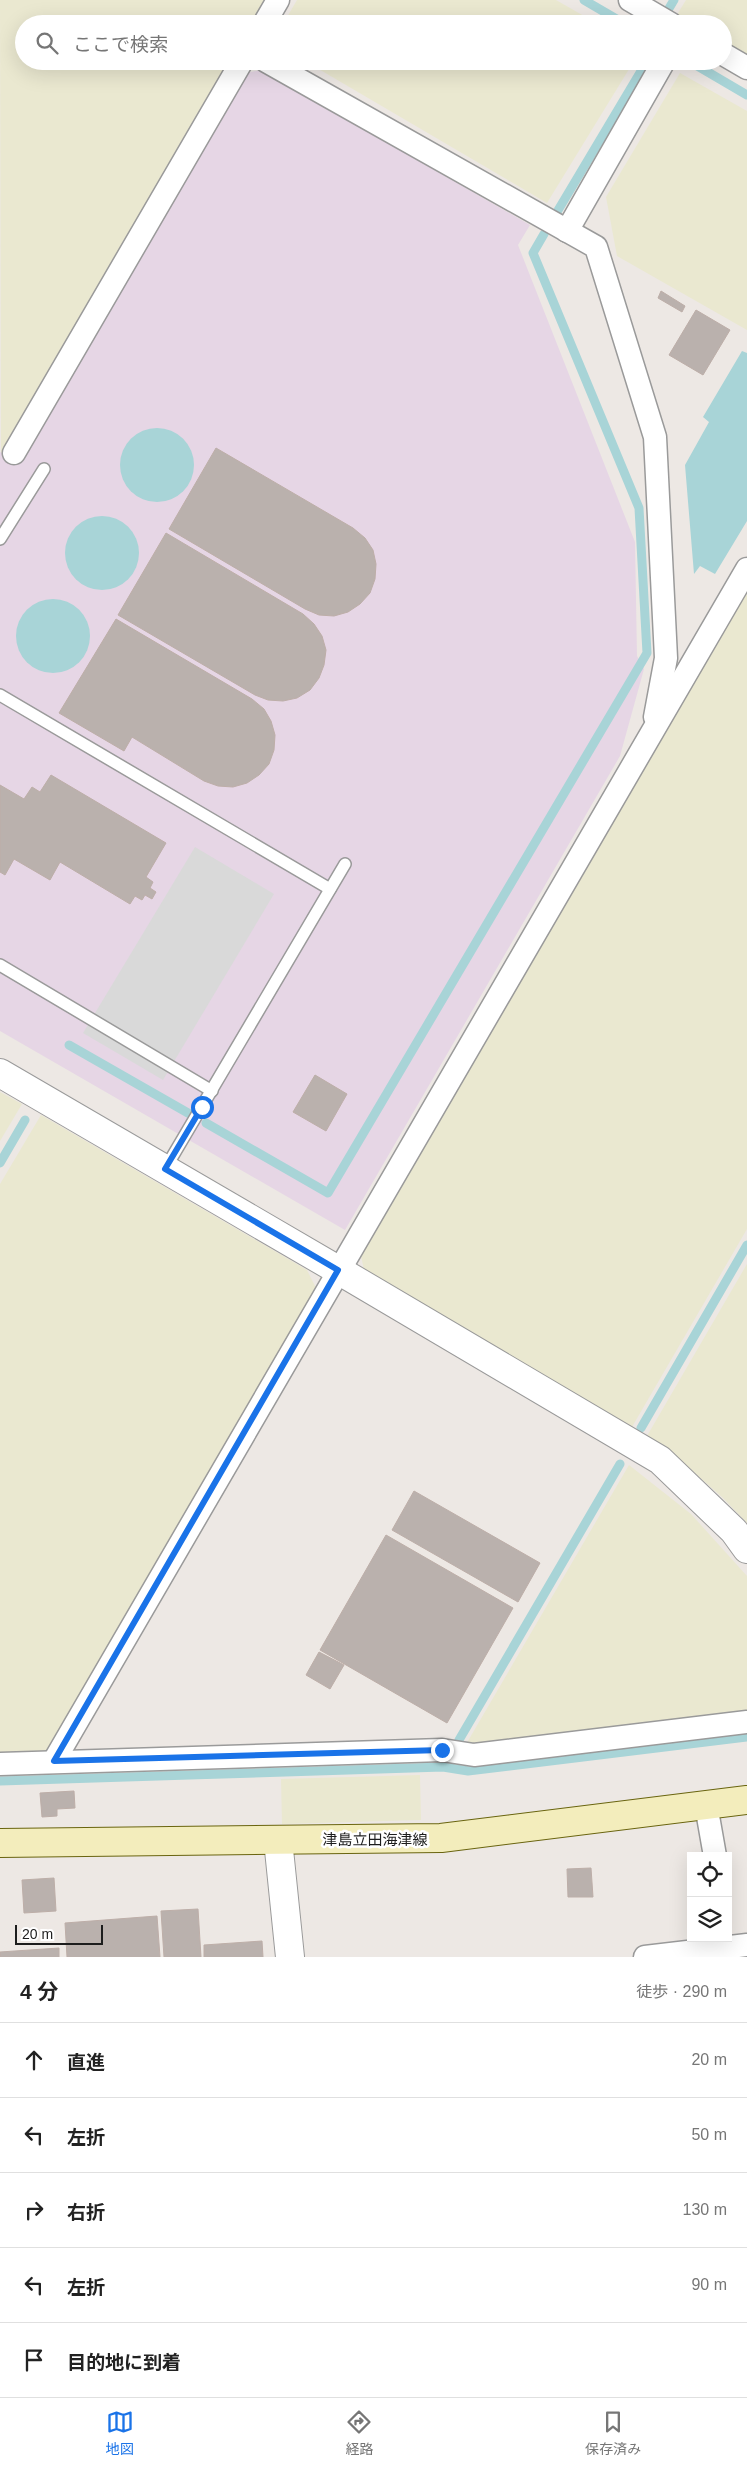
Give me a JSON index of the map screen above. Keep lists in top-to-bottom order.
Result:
{
  "streets": {
    "main road": ["津島立田海津線"]
  },
  "scale_bar": "20 m",
  "page": {
    "search": "ここで検索",
    "scale": "20 m",
    "heading": ["4 分", "徒歩 · 290 m"],
    "list": [
      ["直進", "20 m"],
      ["左折", "50 m"],
      ["右折", "130 m"],
      ["左折", "90 m"],
      "目的地に到着"
    ],
    "nav": ["地図", "経路", "保存済み"]
  }
}
